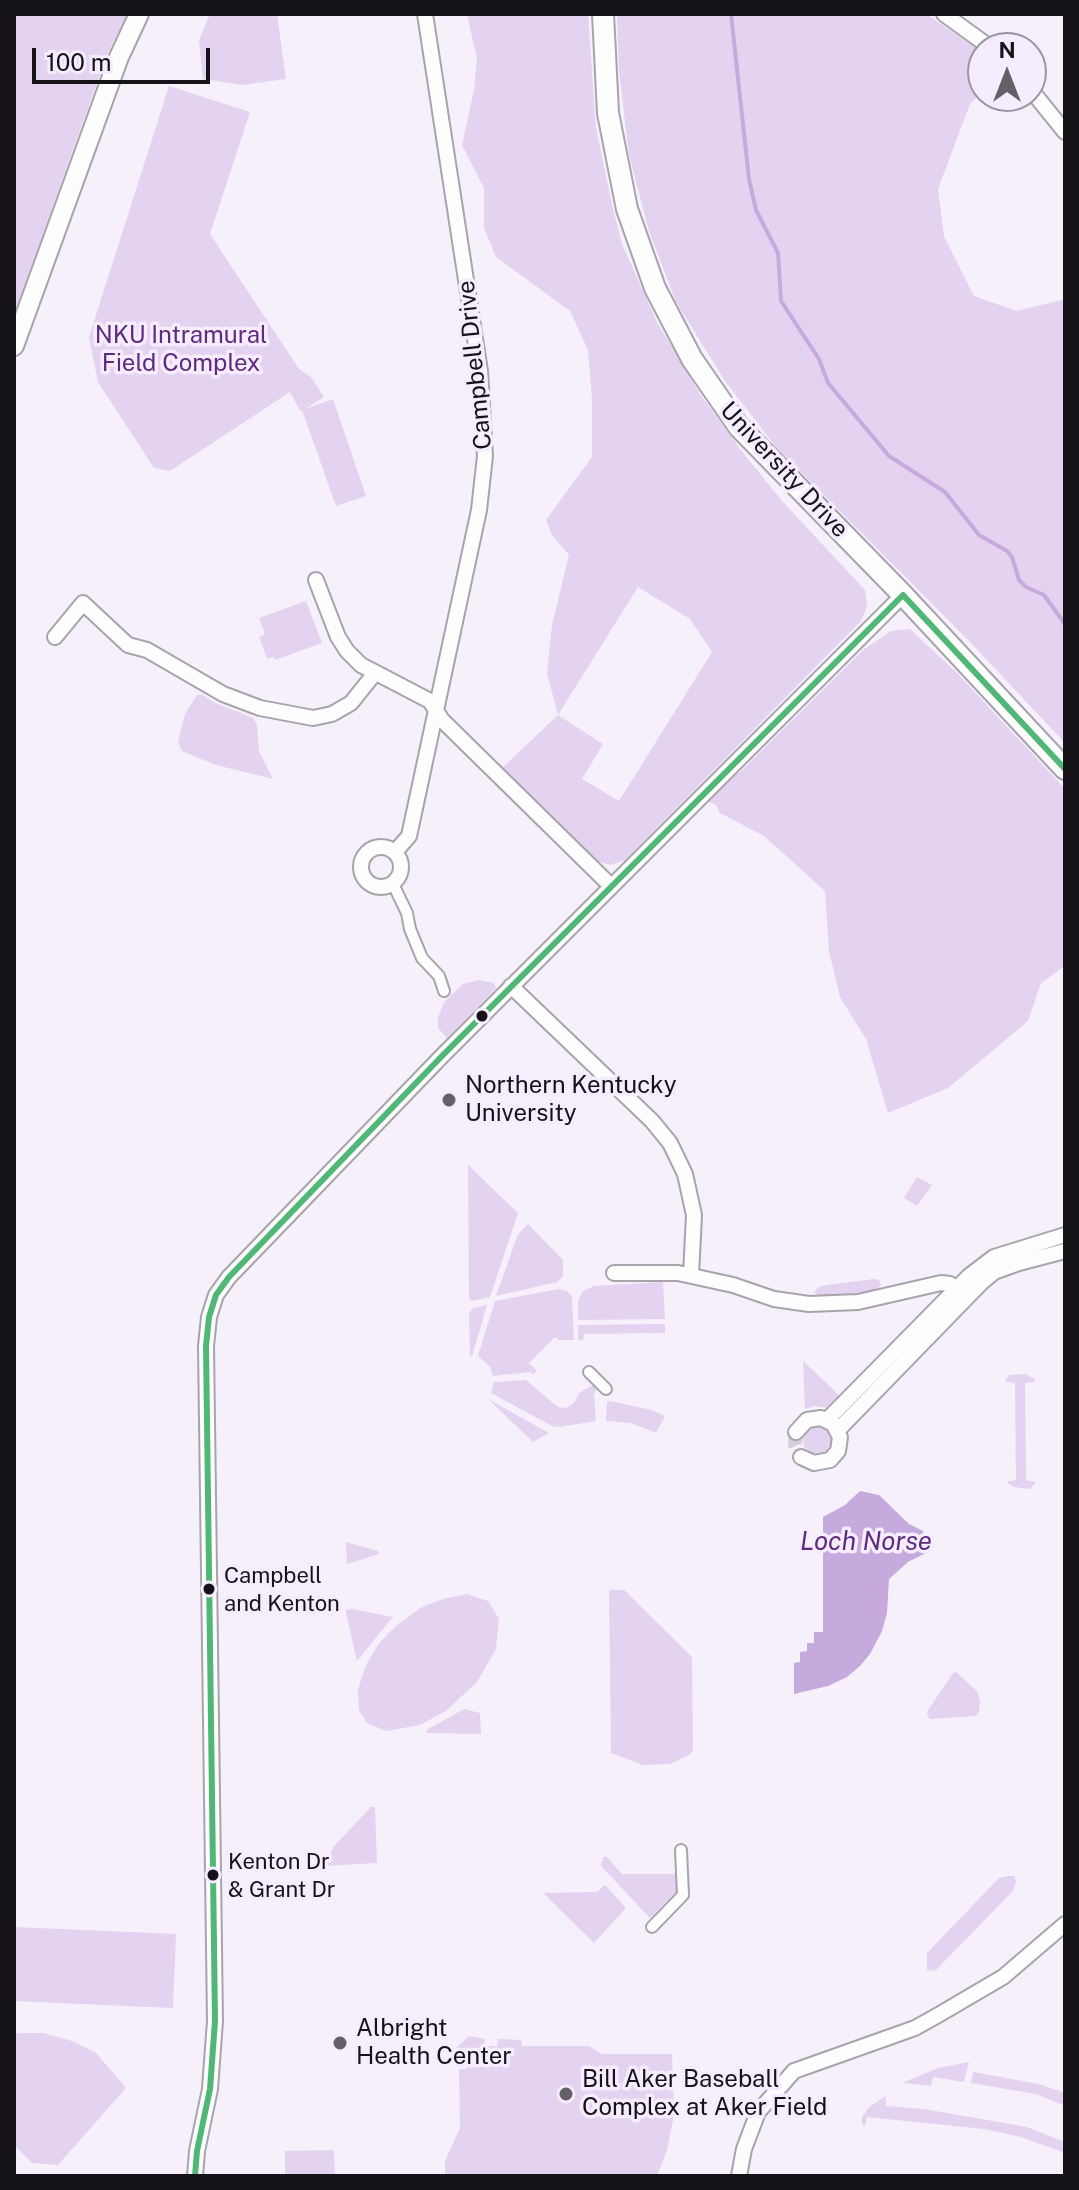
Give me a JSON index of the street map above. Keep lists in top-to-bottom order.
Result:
{
  "streets": {
    "main road": ["University Drive"],
    "street": ["Campbell Drive"]
  },
  "water": ["Loch Norse"],
  "parks": ["NKU Intramural Field Complex"],
  "places": [
    "Northern Kentucky University",
    "Campbell and Kenton",
    "Kenton Dr & Grant Dr",
    "Albright Health Center",
    "Bill Aker Baseball Complex at Aker Field"
  ],
  "scale_bar": "100 m",
  "north": "top"
}
